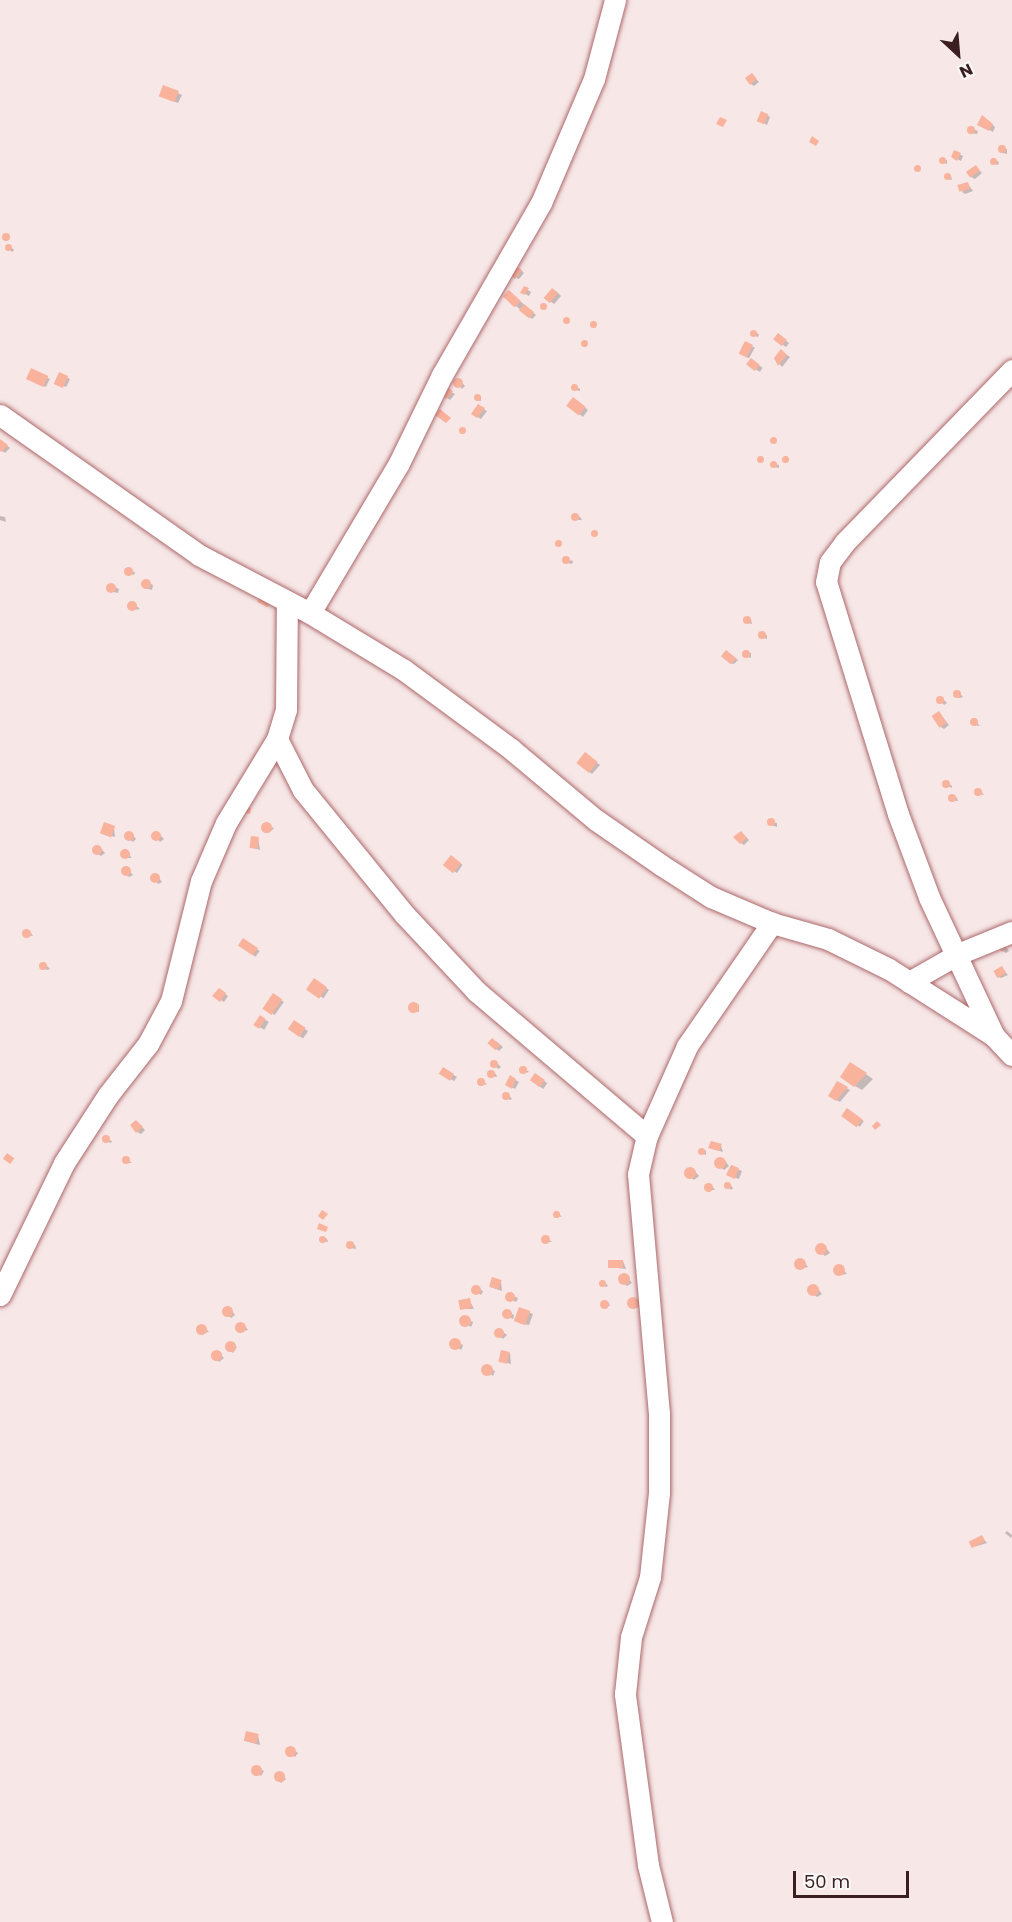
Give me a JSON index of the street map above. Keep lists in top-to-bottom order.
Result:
{
  "scale_bar": "50 m",
  "north": "bottom right"
}
